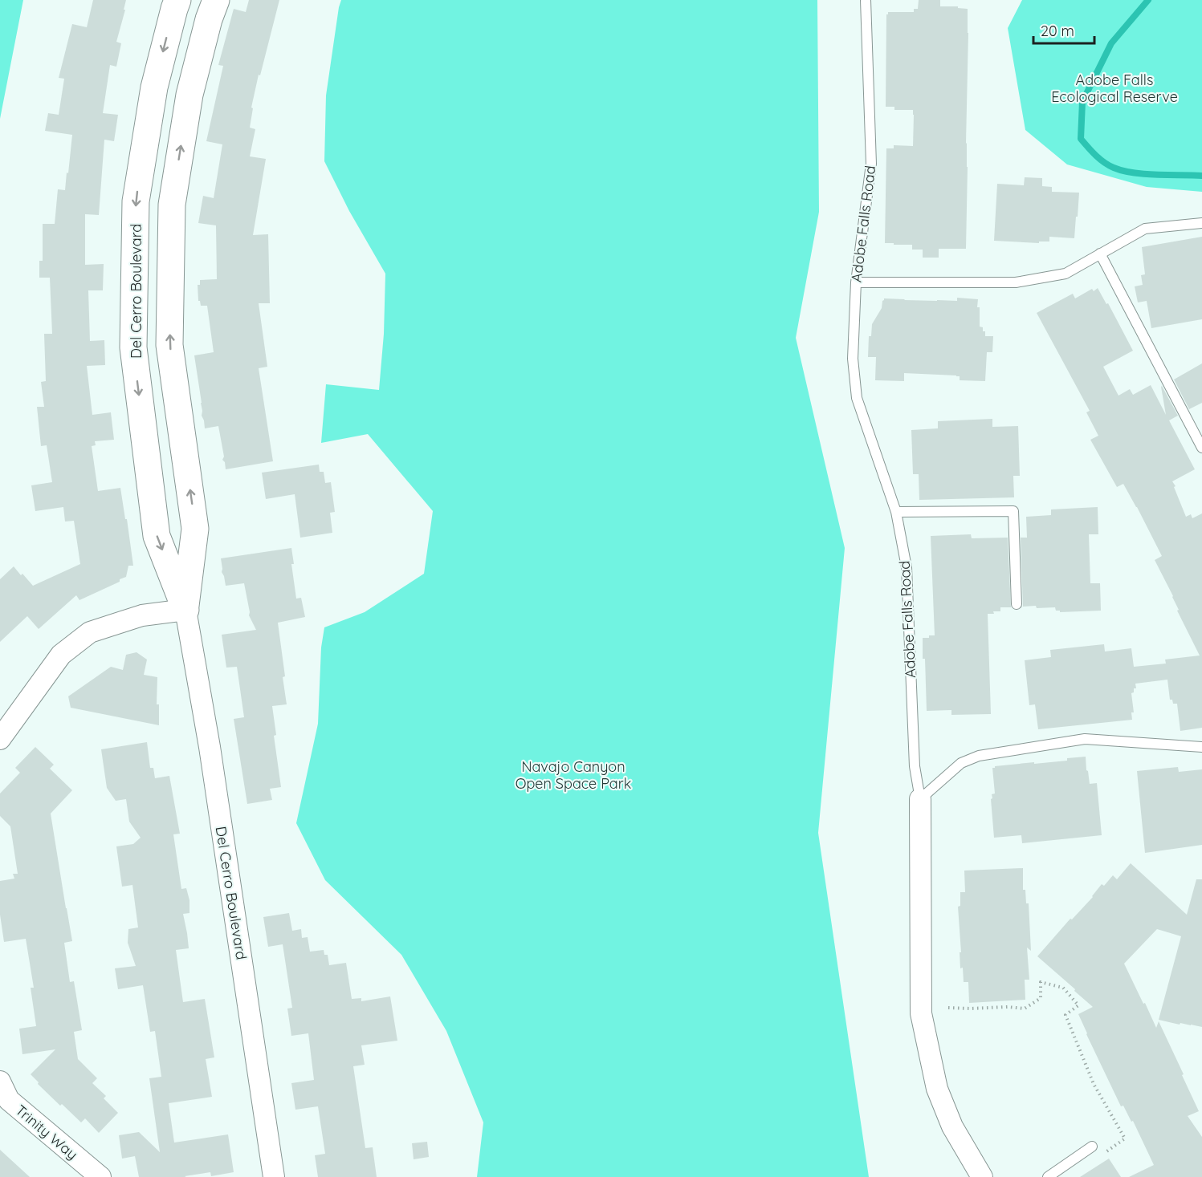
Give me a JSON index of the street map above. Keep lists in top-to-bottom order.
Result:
{
  "streets": {
    "street": ["Adobe Falls Road", "Del Cerro Boulevard", "Trinity Way"]
  },
  "parks": ["Adobe Falls Ecological Reserve", "Navajo Canyon Open Space Park"],
  "scale_bar": "20 m"
}
